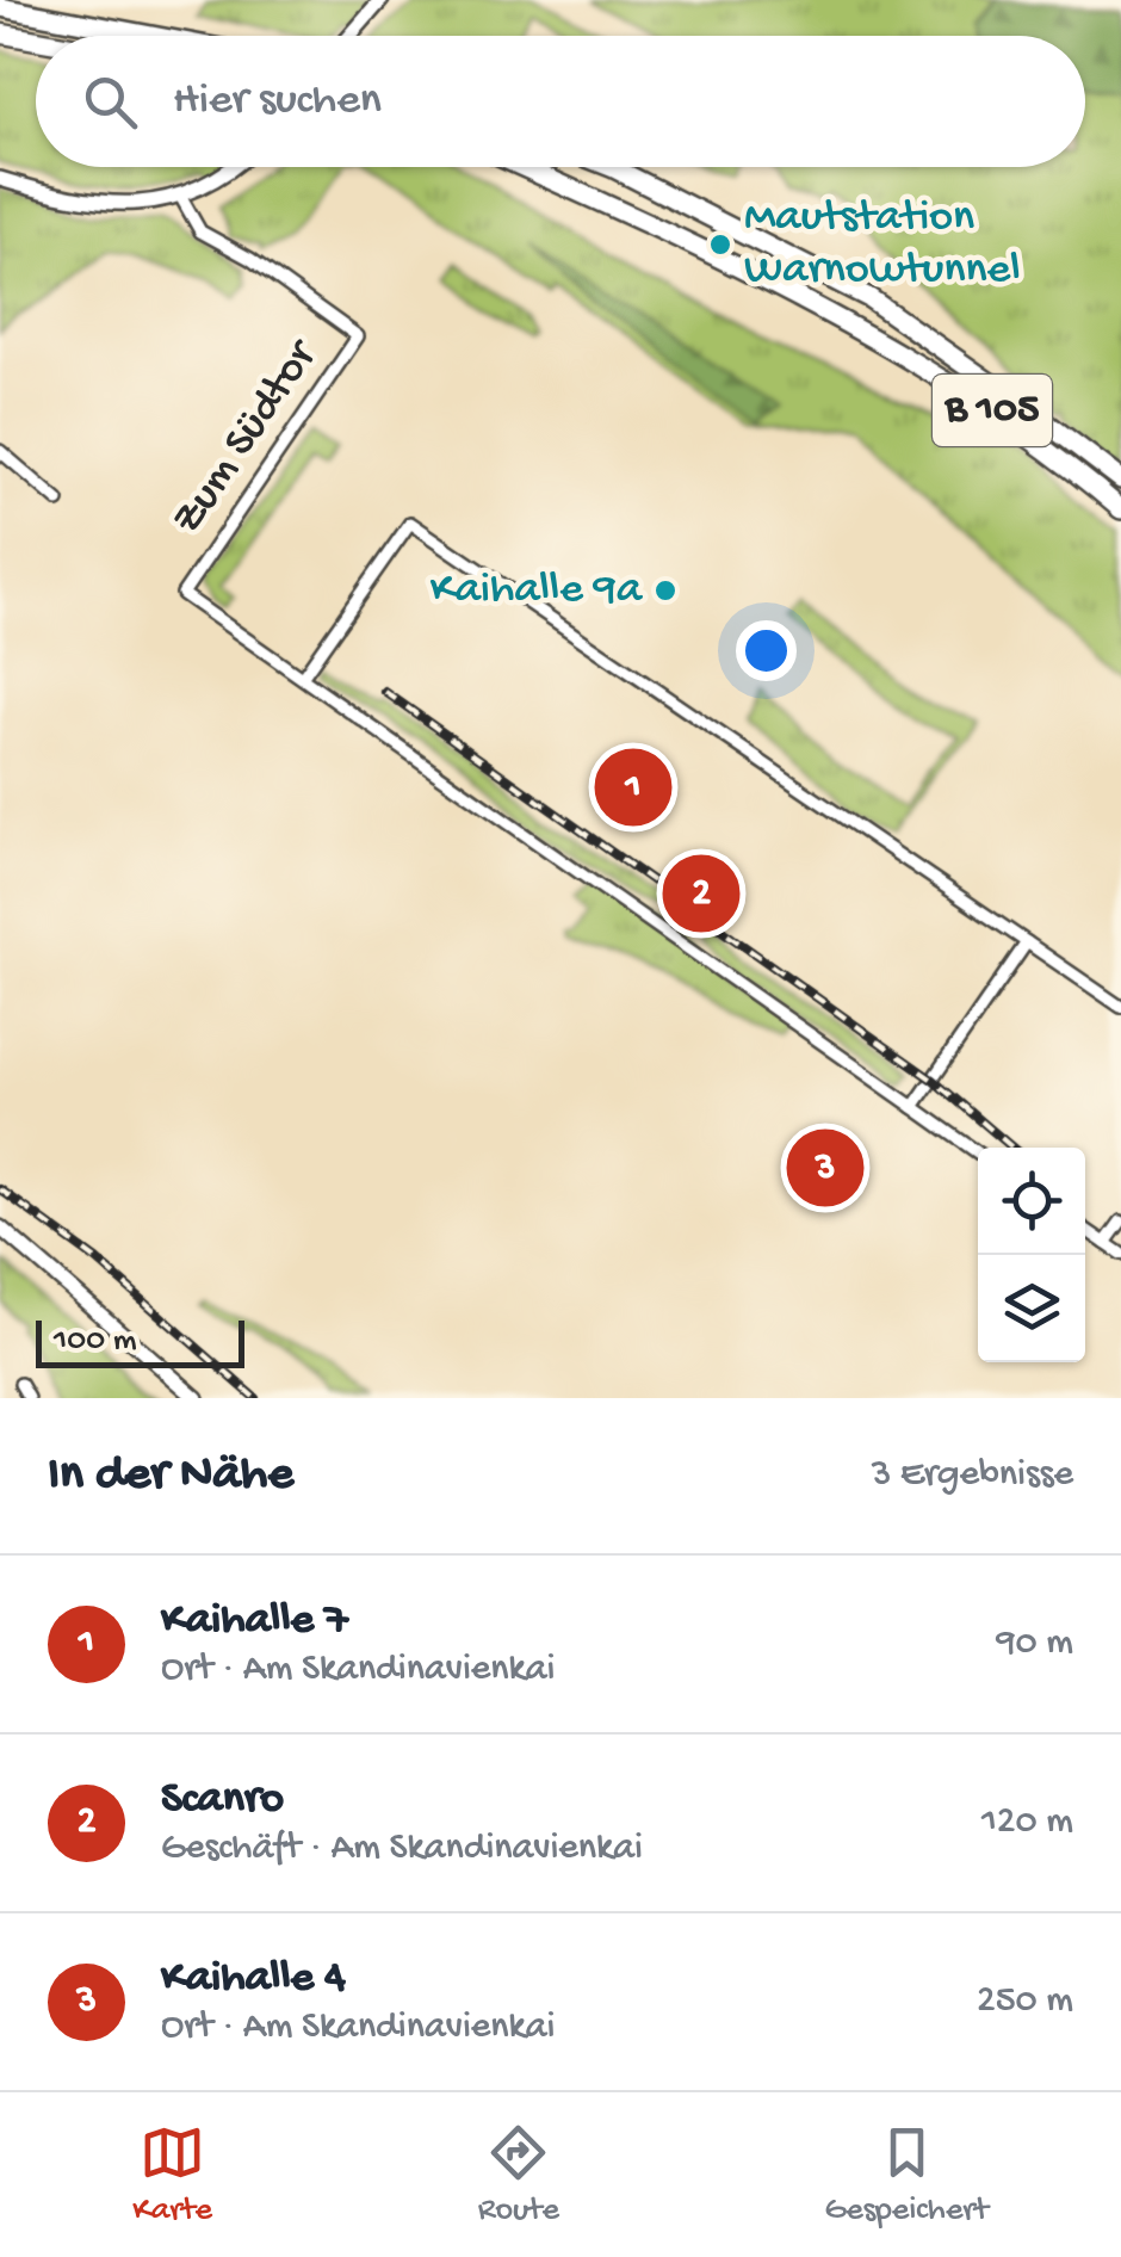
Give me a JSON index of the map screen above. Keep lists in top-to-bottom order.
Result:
{
  "streets": {
    "highway": ["B 105"],
    "street": ["Zum Südtor"]
  },
  "places": ["Mautstation Warnowtunnel", "Kaihalle 9a"],
  "scale_bar": "100 m",
  "page": {
    "search": "Hier suchen",
    "pins": ["1", "2", "3"],
    "scale": "100 m",
    "heading": ["In der Nähe", "3 Ergebnisse"],
    "list": [
      {
        "mark": "1",
        "name": "Kaihalle 7",
        "note": "Ort · Am Skandinavienkai",
        "value": "90 m"
      },
      {
        "mark": "2",
        "name": "Scanro",
        "note": "Geschäft · Am Skandinavienkai",
        "value": "120 m"
      },
      {
        "mark": "3",
        "name": "Kaihalle 4",
        "note": "Ort · Am Skandinavienkai",
        "value": "250 m"
      }
    ],
    "nav": ["Karte", "Route", "Gespeichert"]
  }
}
